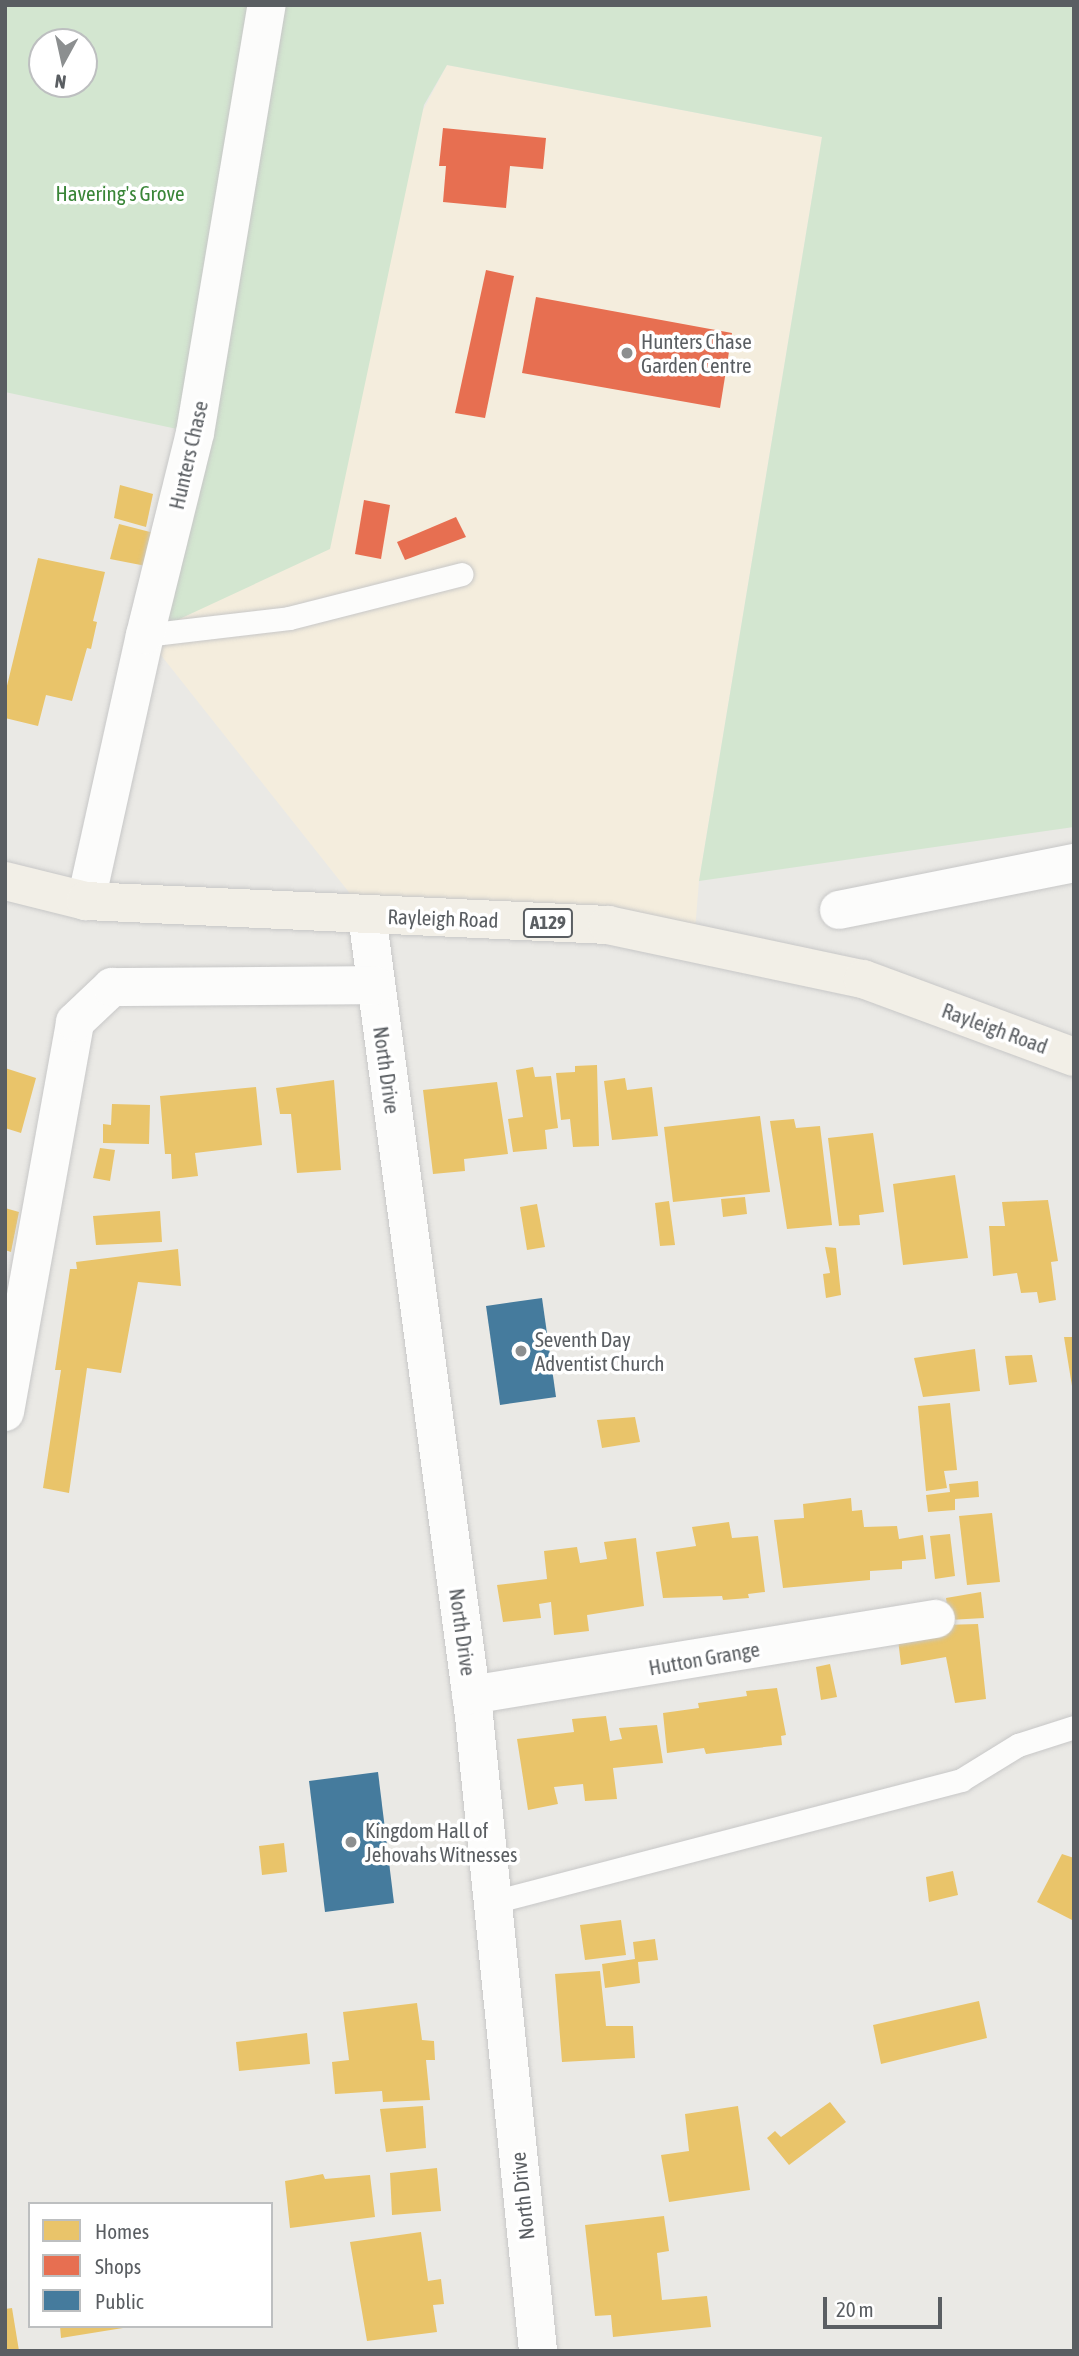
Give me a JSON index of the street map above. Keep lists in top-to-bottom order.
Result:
{
  "streets": {
    "main road": ["Rayleigh Road", "A129"],
    "street": ["Hunters Chase", "North Drive", "Hutton Grange"]
  },
  "crossings": [
    ["Hunters Chase", "Rayleigh Road"],
    ["Rayleigh Road", "North Drive"],
    ["North Drive", "Hutton Grange"]
  ],
  "parks": ["Havering's Grove"],
  "places": ["Hunters Chase Garden Centre", "Seventh Day Adventist Church", "Kingdom Hall of Jehovahs Witnesses"],
  "legend": ["Homes", "Shops", "Public"],
  "scale_bar": "20 m",
  "north": "bottom"
}
